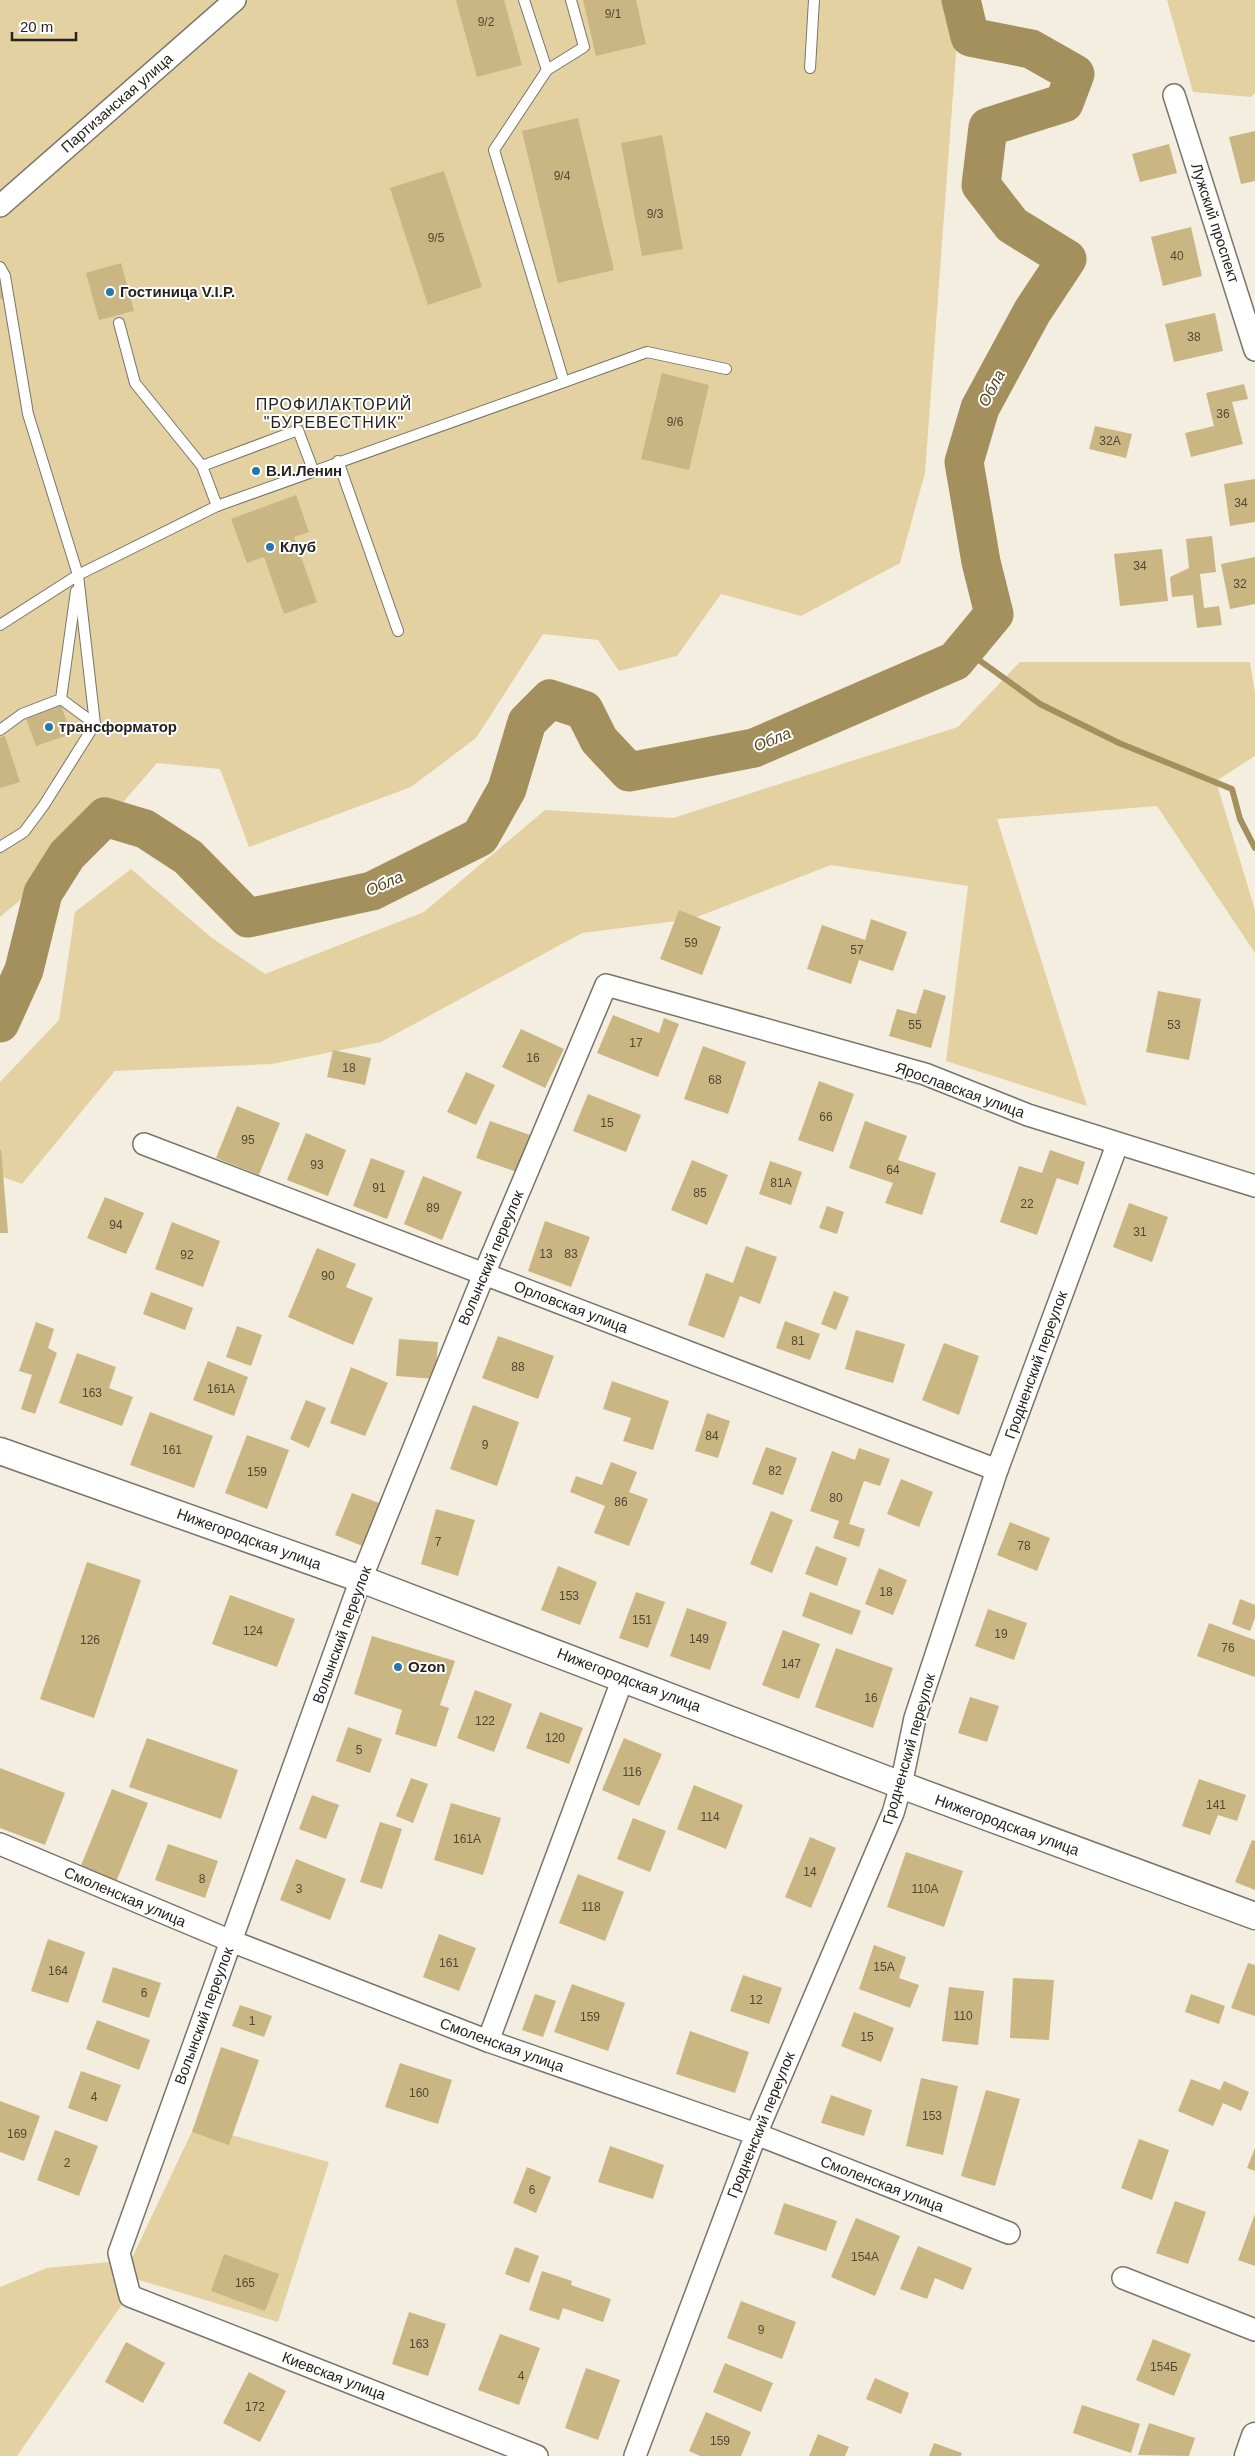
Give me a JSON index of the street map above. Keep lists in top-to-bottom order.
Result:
{
  "streets": {
    "street": [
      "Партизанская улица",
      "Лужский проспект",
      "Ярославская улица",
      "Волынский переулок",
      "Орловская улица",
      "Гродненский переулок",
      "Нижегородская улица",
      "Смоленская улица",
      "Киевская улица"
    ]
  },
  "crossings": [
    ["Ярославская улица", "Волынский переулок"],
    ["Ярославская улица", "Гродненский переулок"],
    ["Волынский переулок", "Орловская улица"],
    ["Волынский переулок", "Нижегородская улица"],
    ["Волынский переулок", "Смоленская улица"],
    ["Волынский переулок", "Киевская улица"],
    ["Орловская улица", "Гродненский переулок"],
    ["Гродненский переулок", "Нижегородская улица"],
    ["Гродненский переулок", "Смоленская улица"]
  ],
  "districts": ["ПРОФИЛАКТОРИЙ \"БУРЕВЕСТНИК\""],
  "water": ["Обла"],
  "places": [
    "Гостиница V.I.P.",
    "В.И.Ленин",
    "Клуб",
    "трансформатор",
    "Ozon"
  ],
  "house_numbers": [
    "9/1",
    "9/2",
    "9/4",
    "9/3",
    "9/5",
    "40",
    "38",
    "36",
    "9/6",
    "32А",
    "34",
    "34",
    "32",
    "59",
    "57",
    "55",
    "53",
    "17",
    "16",
    "18",
    "68",
    "66",
    "15",
    "95",
    "93",
    "64",
    "81А",
    "91",
    "85",
    "22",
    "89",
    "94",
    "31",
    "13",
    "83",
    "92",
    "90",
    "81",
    "88",
    "161А",
    "163",
    "84",
    "9",
    "161",
    "82",
    "159",
    "80",
    "86",
    "7",
    "78",
    "18",
    "153",
    "151",
    "124",
    "19",
    "149",
    "126",
    "76",
    "147",
    "16",
    "122",
    "120",
    "5",
    "116",
    "141",
    "114",
    "161А",
    "14",
    "8",
    "3",
    "110А",
    "118",
    "161",
    "15А",
    "164",
    "6",
    "12",
    "110",
    "159",
    "1",
    "15",
    "160",
    "4",
    "153",
    "169",
    "2",
    "6",
    "154А",
    "165",
    "9",
    "163",
    "154Б",
    "4",
    "172",
    "159"
  ],
  "scale_bar": "20 m"
}
